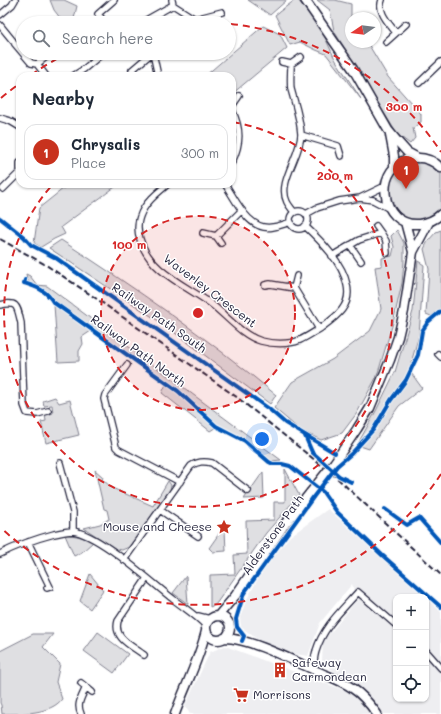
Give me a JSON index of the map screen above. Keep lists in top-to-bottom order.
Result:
{
  "streets": {
    "street": ["Waverley Crescent"],
    "cycle path": ["Railway Path South", "Railway Path North", "Alderstone Path"]
  },
  "places": {
    "place": ["Mouse and Cheese"],
    "building": ["Safeway Carmondean"],
    "supermarket": ["Morrisons"]
  },
  "north": "left",
  "page": {
    "search": "Search here",
    "heading": "Nearby",
    "list": [
      {
        "mark": "1",
        "name": "Chrysalis",
        "note": "Place",
        "value": "300 m"
      }
    ],
    "pins": "1",
    "map_buttons": ["+", "−"]
  },
  "rings": ["300 m", "200 m", "100 m"]
}
